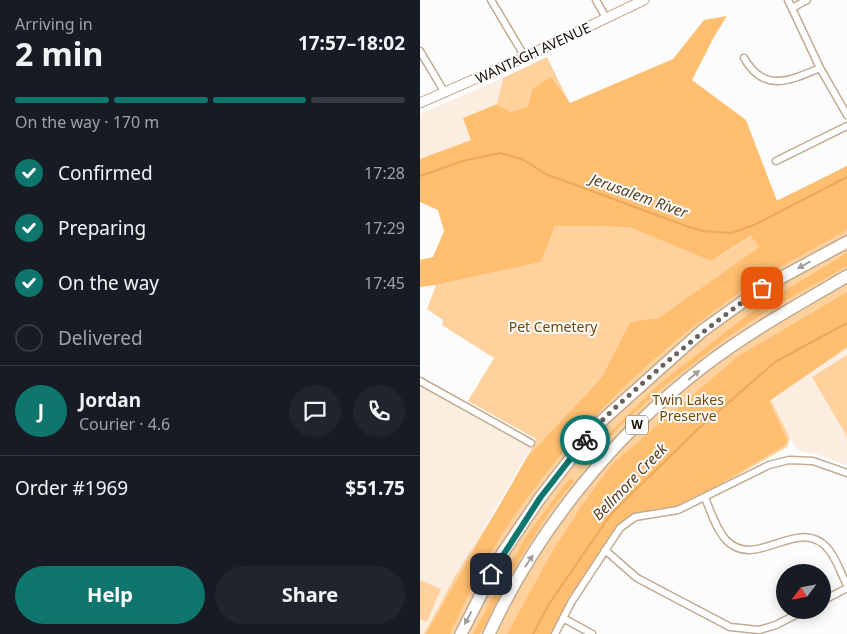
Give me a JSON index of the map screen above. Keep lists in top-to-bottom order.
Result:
{
  "streets": {
    "highway": ["W"],
    "main road": ["WANTAGH AVENUE"]
  },
  "water": ["Jerusalem River", "Bellmore Creek"],
  "parks": ["Pet Cemetery", "Twin Lakes Preserve"],
  "north": "bottom left",
  "page": {
    "heading": ["2 min", "Arriving in", "17:57–18:02"],
    "panel": [
      "Jordan",
      "Courier · 4.6",
      "Order #1969",
      "$51.75"
    ],
    "bar": "On the way · 170 m",
    "list": [
      ["Confirmed", "17:28"],
      ["Preparing", "17:29"],
      ["On the way", "17:45"],
      "Delivered"
    ],
    "round": "J",
    "buttons": ["Help", "Share"]
  }
}
